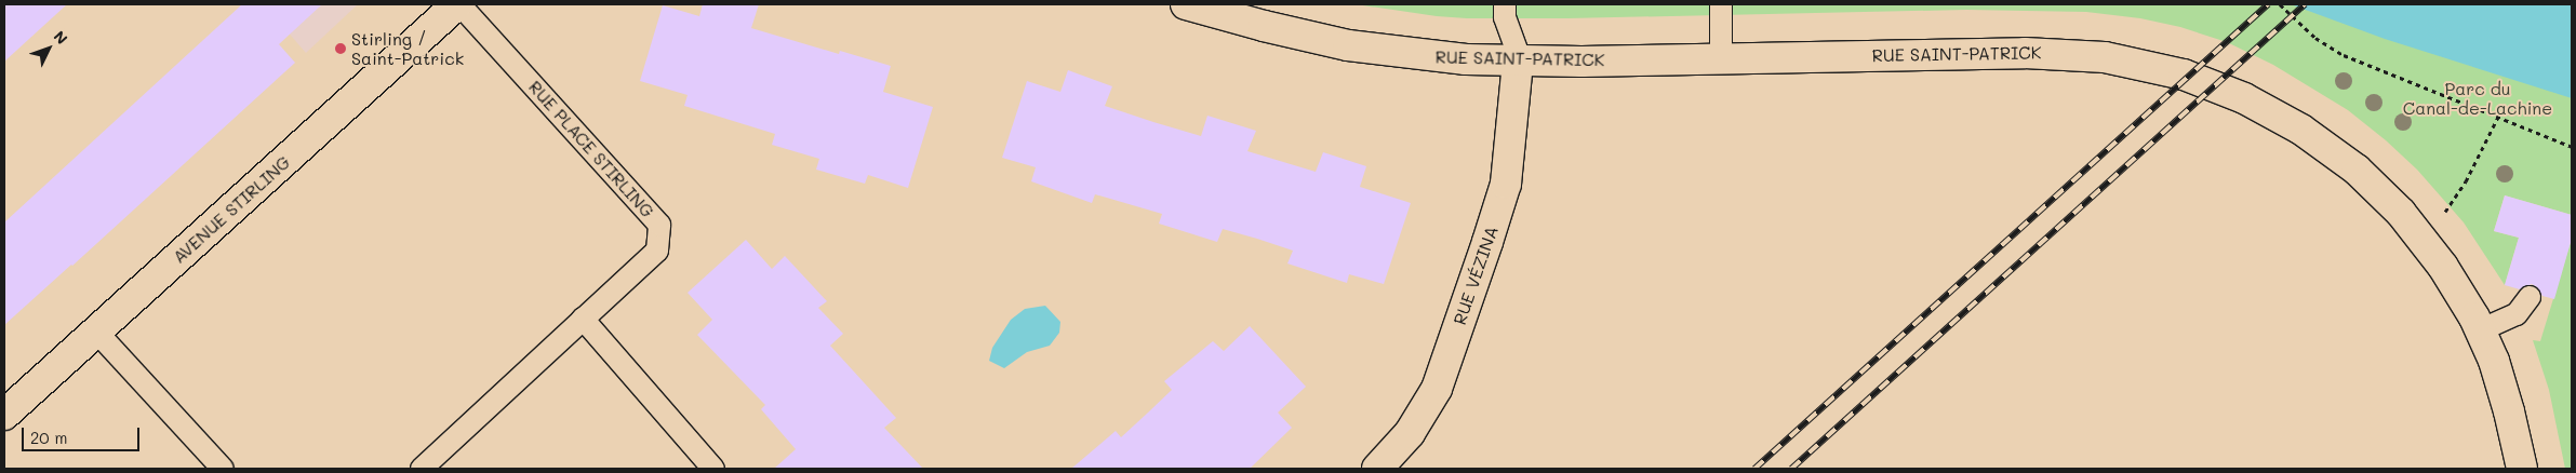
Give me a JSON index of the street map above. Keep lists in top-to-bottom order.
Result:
{
  "streets": {
    "main road": ["RUE SAINT-PATRICK", "AVENUE STIRLING", "RUE VÉZINA"],
    "lane": ["RUE PLACE STIRLING"]
  },
  "crossings": [
    ["RUE SAINT-PATRICK", "RUE VÉZINA"],
    ["RUE PLACE STIRLING", "AVENUE STIRLING"]
  ],
  "parks": ["Parc du Canal-de-Lachine"],
  "places": ["Stirling / Saint-Patrick"],
  "scale_bar": "20 m",
  "north": "top right"
}
